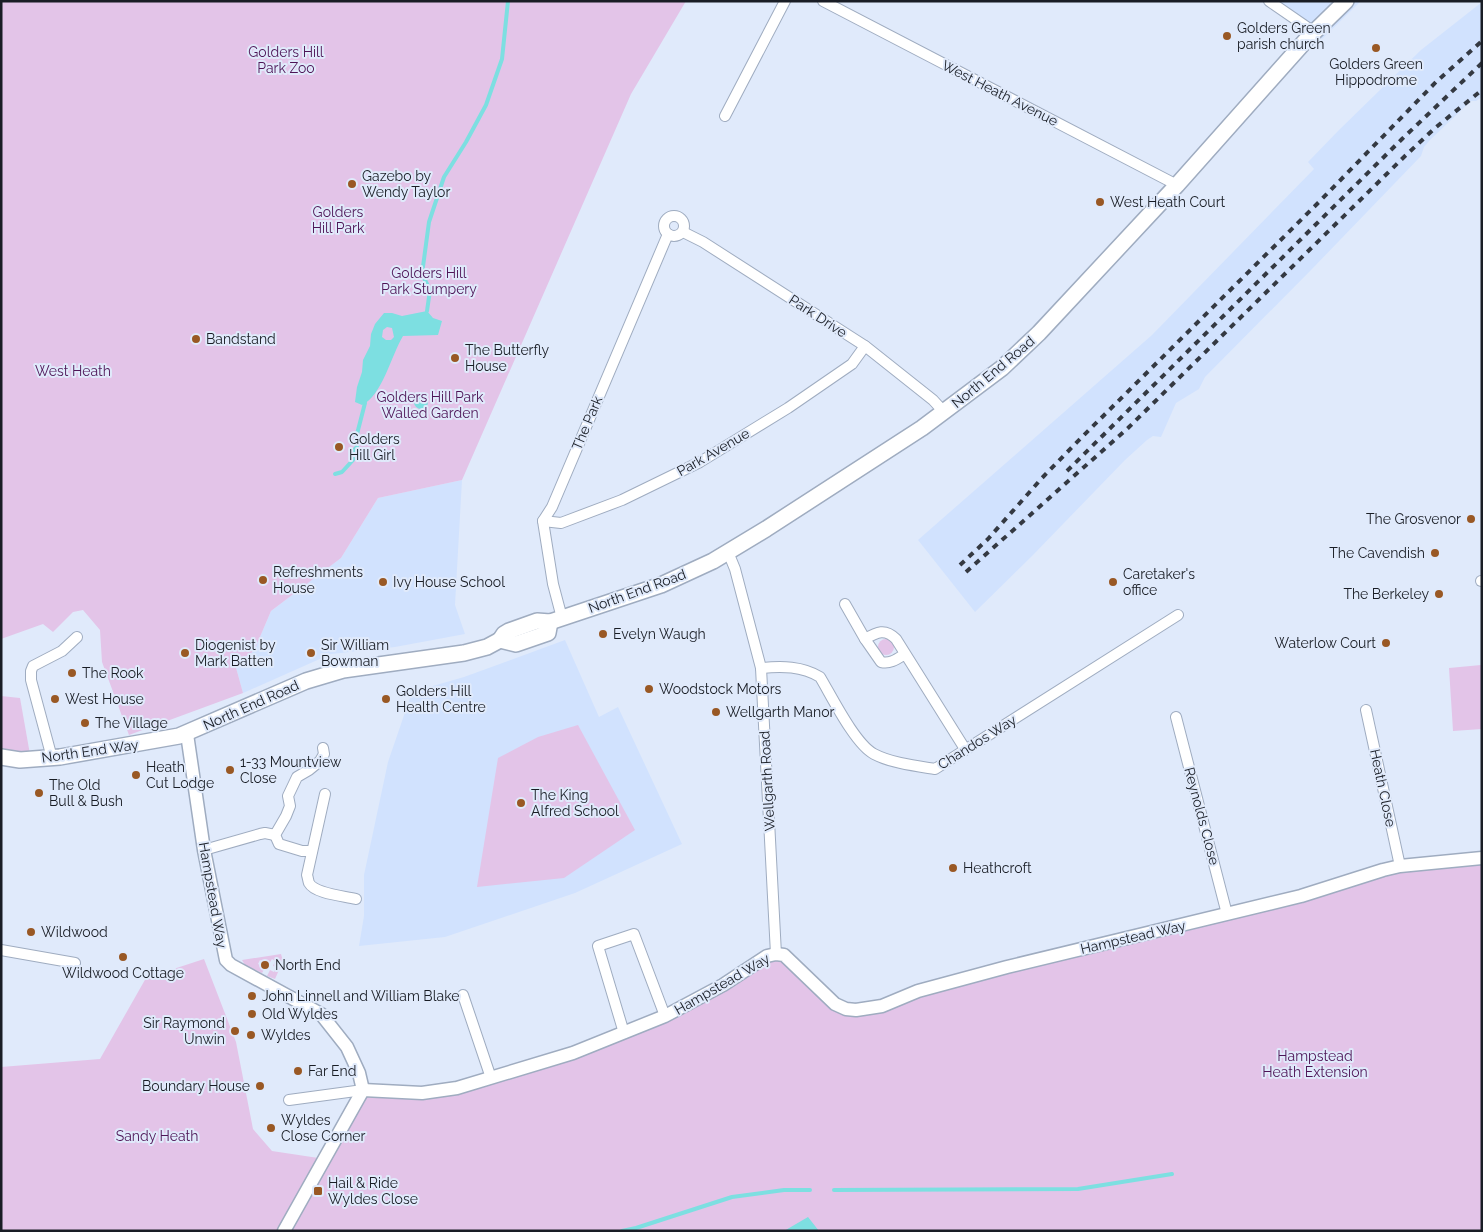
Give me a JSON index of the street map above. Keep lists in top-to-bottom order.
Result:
{
  "streets": {
    "main road": ["North End Road", "North End Way"],
    "street": [
      "West Heath Avenue",
      "Park Drive",
      "The Park",
      "Park Avenue",
      "Chandos Way",
      "Wellgarth Road",
      "Heath Close",
      "Reynolds Close",
      "Hampstead Way"
    ]
  },
  "crossings": [
    ["West Heath Avenue", "North End Road"],
    ["Park Drive", "North End Road"],
    ["Park Drive", "The Park"],
    ["Park Drive", "Park Avenue"],
    ["North End Road", "North End Way"],
    ["North End Road", "Wellgarth Road"],
    ["North End Road", "Hampstead Way"],
    ["The Park", "Park Avenue"],
    ["Chandos Way", "Wellgarth Road"],
    ["North End Way", "Hampstead Way"],
    ["Wellgarth Road", "Hampstead Way"],
    ["Heath Close", "Hampstead Way"],
    ["Reynolds Close", "Hampstead Way"]
  ],
  "parks": [
    "Golders Hill Park Zoo",
    "Golders Hill Park",
    "Golders Hill Park Stumpery",
    "West Heath",
    "Golders Hill Park Walled Garden",
    "Hampstead Heath Extension",
    "Sandy Heath"
  ],
  "places": {
    "other": [
      "Golders Green parish church",
      "Golders Green Hippodrome",
      "Gazebo by Wendy Taylor",
      "West Heath Court",
      "Bandstand",
      "The Butterfly House",
      "Golders Hill Girl",
      "The Grosvenor",
      "The Cavendish",
      "Refreshments House",
      "Ivy House School",
      "Caretaker's office",
      "The Berkeley",
      "Evelyn Waugh",
      "Waterlow Court",
      "Diogenist by Mark Batten",
      "Sir William Bowman",
      "The Rook",
      "Woodstock Motors",
      "West House",
      "Golders Hill Health Centre",
      "Wellgarth Manor",
      "The Village",
      "1-33 Mountview Close",
      "Heath Cut Lodge",
      "The Old Bull & Bush",
      "The King Alfred School",
      "Heathcroft",
      "Wildwood",
      "Wildwood Cottage",
      "North End",
      "John Linnell and William Blake",
      "Old Wyldes",
      "Sir Raymond Unwin",
      "Wyldes",
      "Far End",
      "Boundary House",
      "Wyldes Close Corner"
    ],
    "transit": ["Hail & Ride Wyldes Close"]
  }
}
